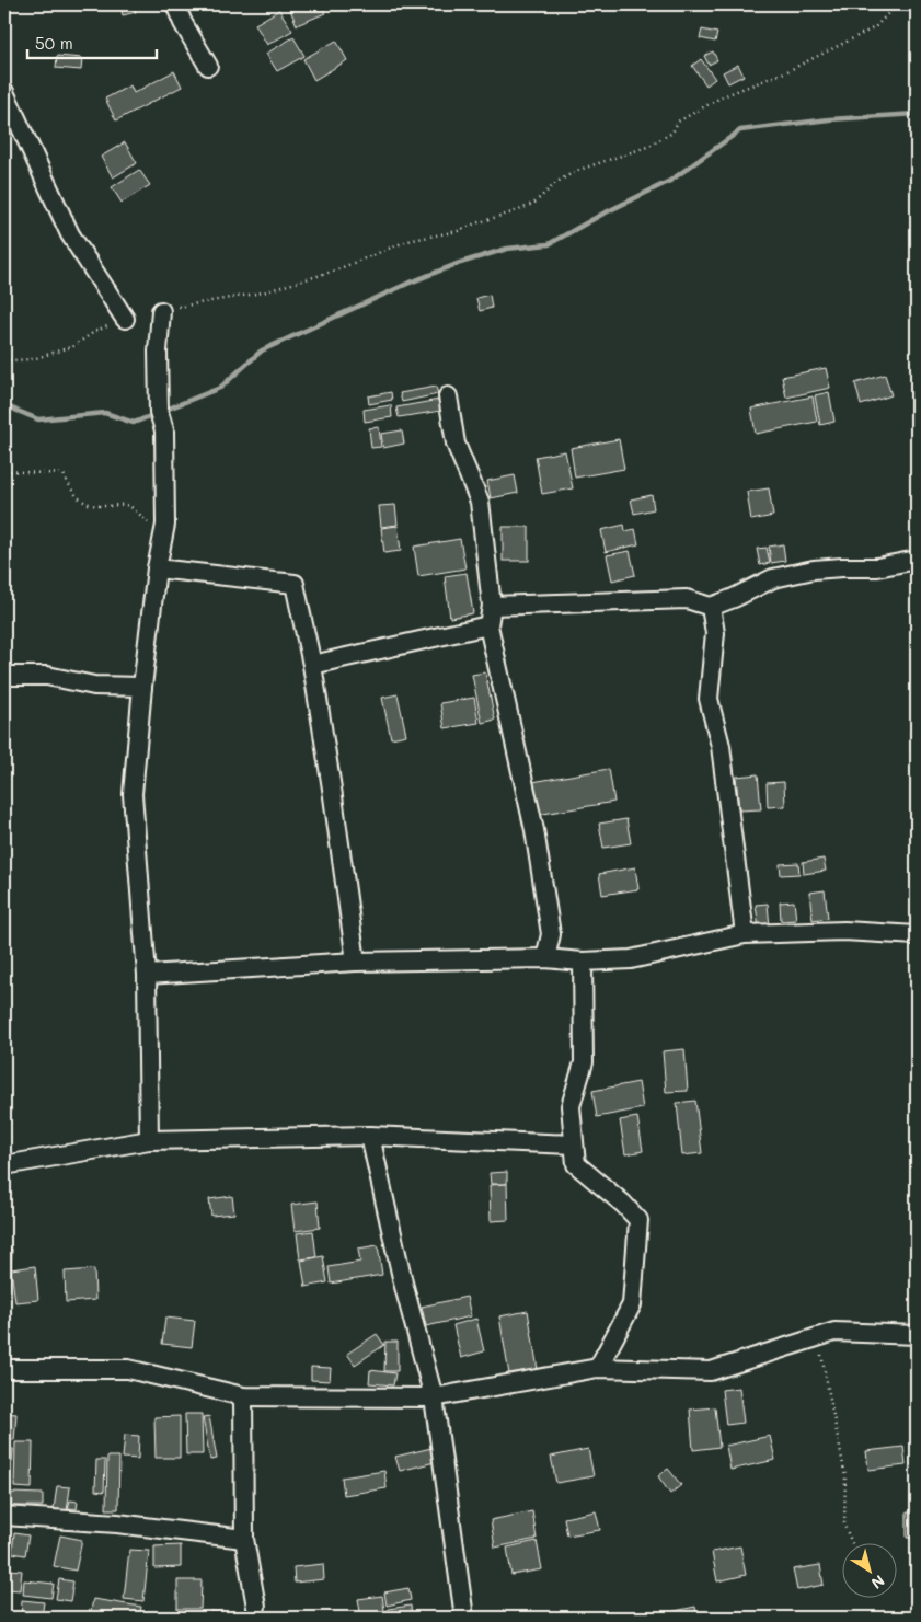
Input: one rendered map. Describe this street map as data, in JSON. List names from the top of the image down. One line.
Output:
{"scale_bar":"50 m","north":"bottom right"}
